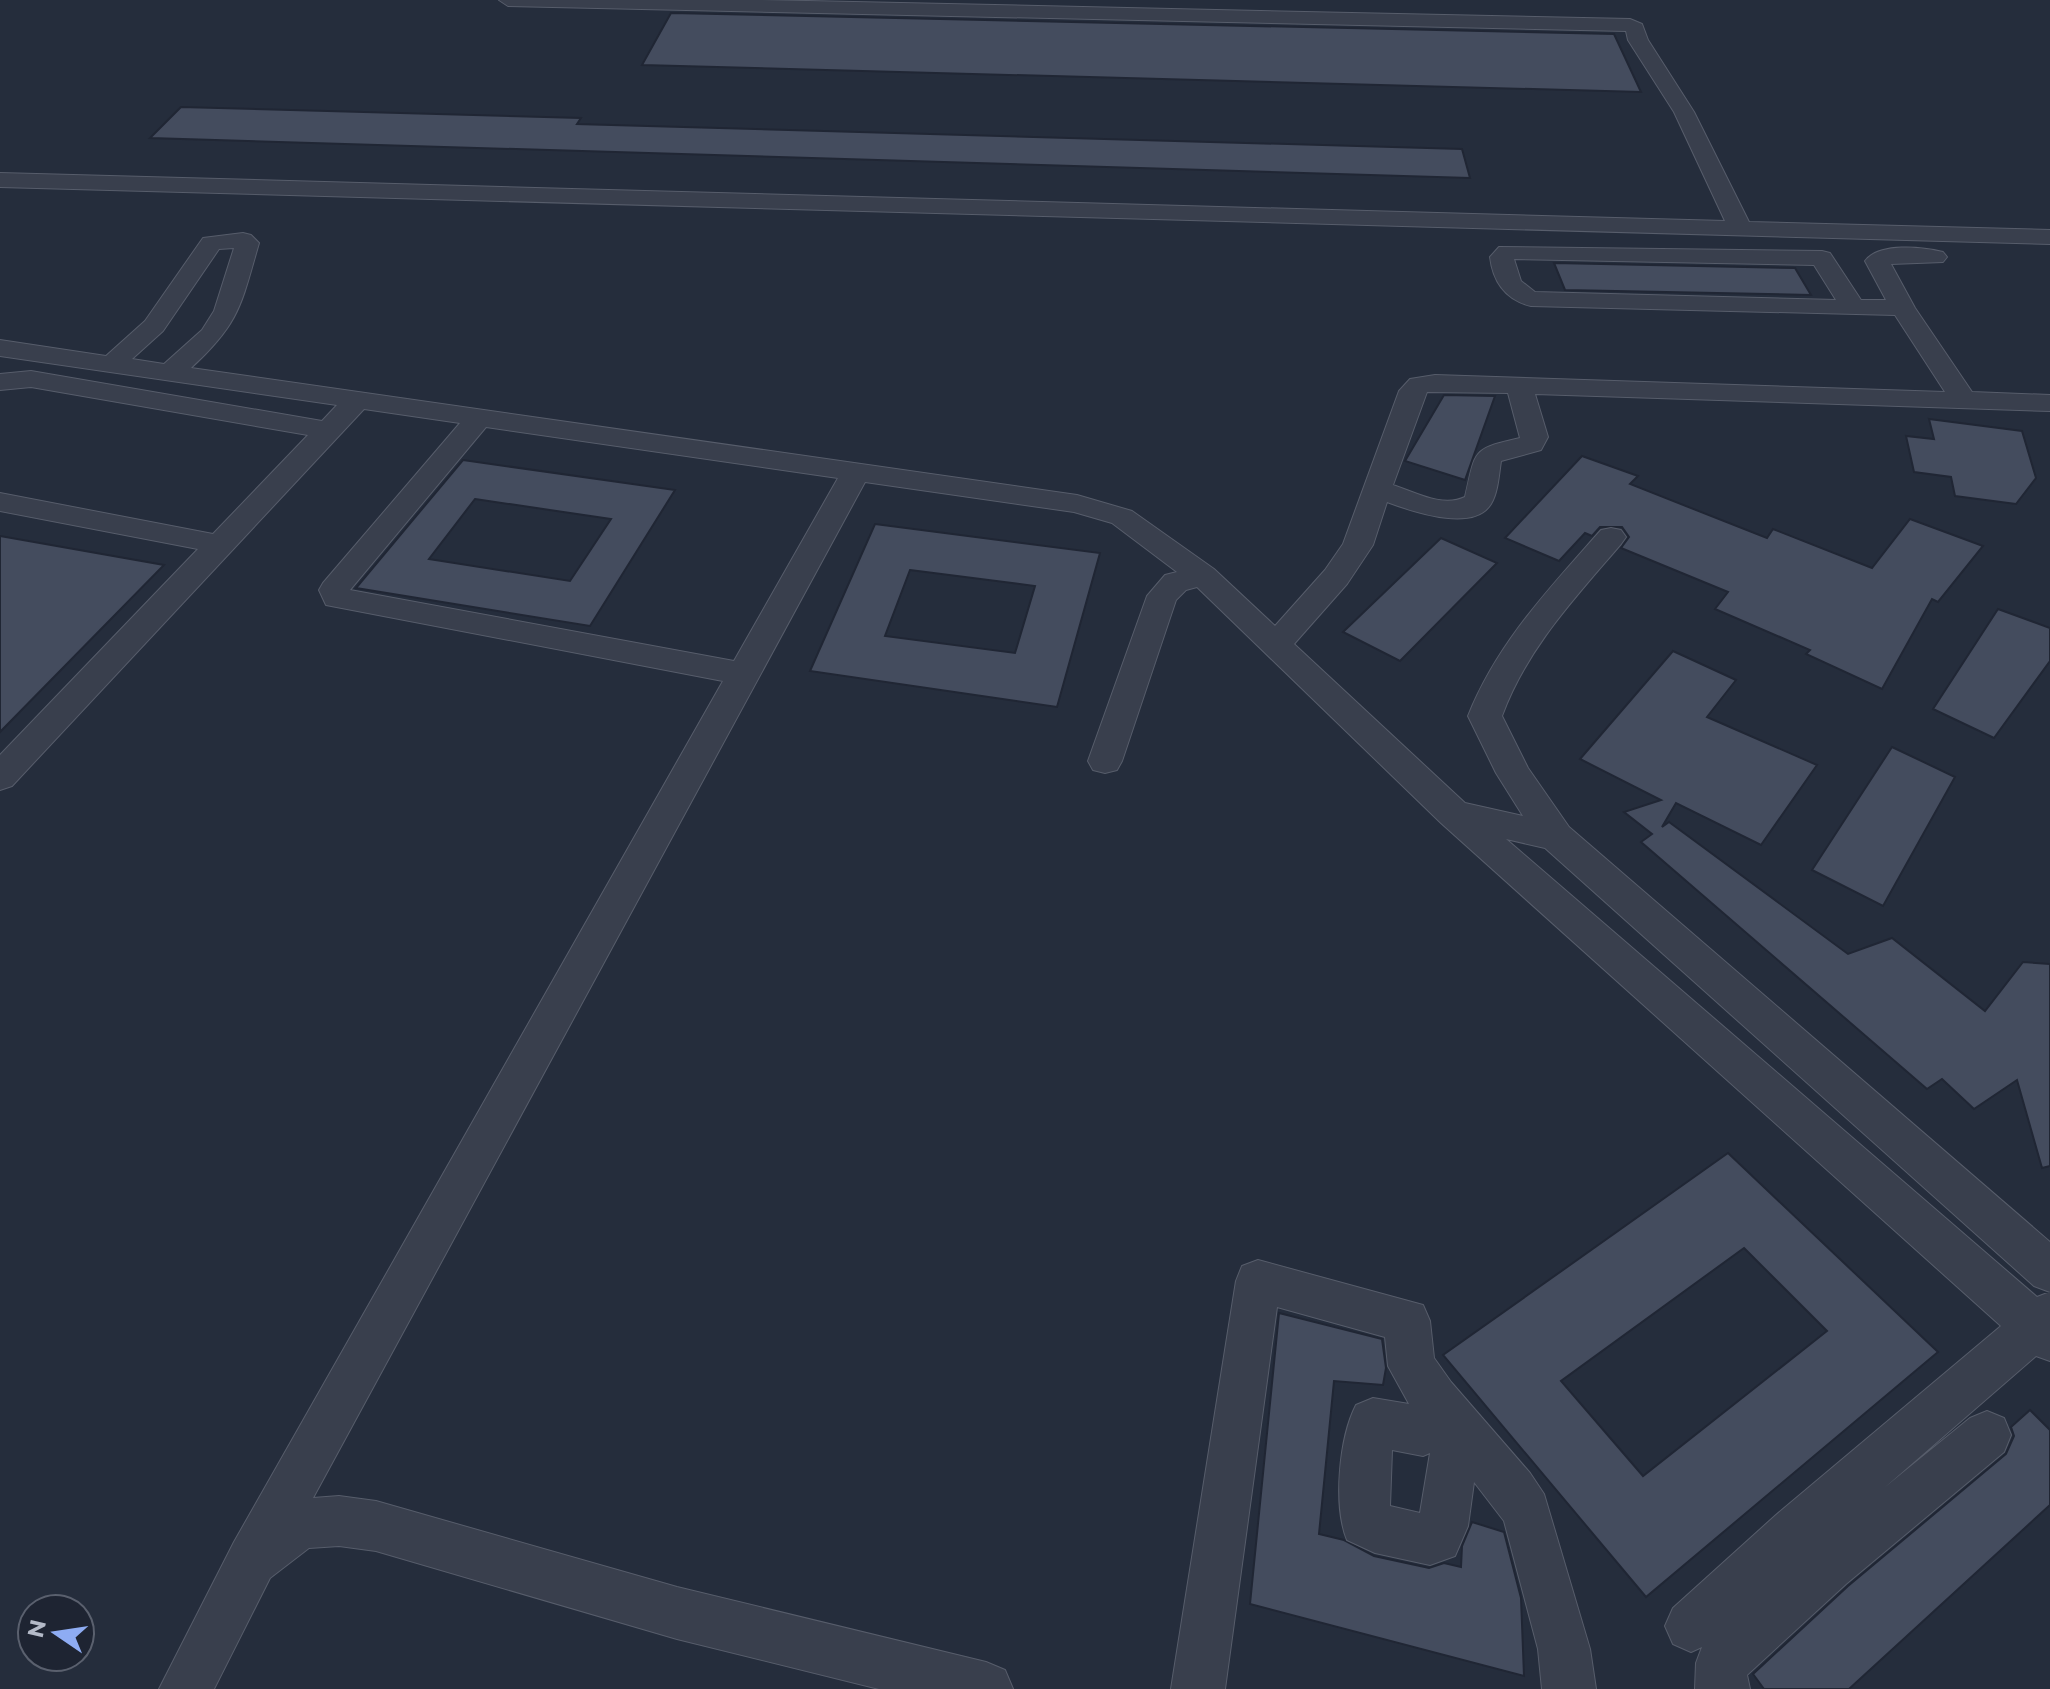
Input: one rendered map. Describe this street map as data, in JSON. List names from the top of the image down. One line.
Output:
{"north":"left"}
